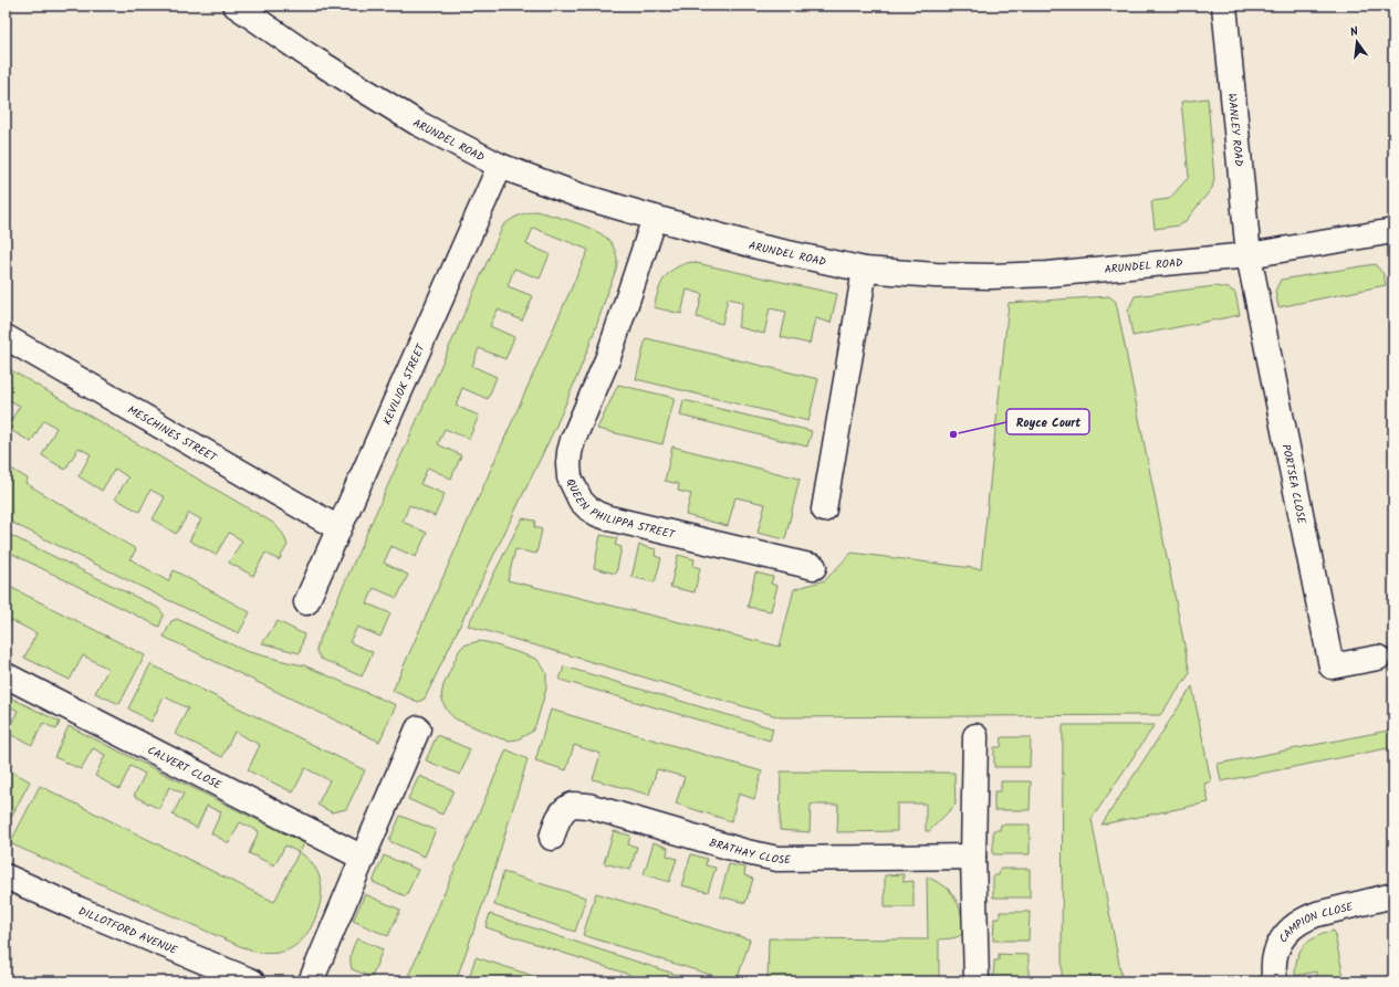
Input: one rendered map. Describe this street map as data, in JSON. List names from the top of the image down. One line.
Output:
{"streets":{"street":["WANLEY ROAD","ARUNDEL ROAD","KEVILIOK STREET","MESCHINES STREET","PORTSEA CLOSE","QUEEN PHILIPPA STREET","CALVERT CLOSE","BRATHAY CLOSE","CAMPION CLOSE","DILLOTFORD AVENUE"]},"crossings":[["WANLEY ROAD","ARUNDEL ROAD"],["WANLEY ROAD","PORTSEA CLOSE"],["ARUNDEL ROAD","KEVILIOK STREET"],["ARUNDEL ROAD","PORTSEA CLOSE"],["ARUNDEL ROAD","QUEEN PHILIPPA STREET"],["KEVILIOK STREET","MESCHINES STREET"]],"places":["Royce Court"],"north":"top"}
